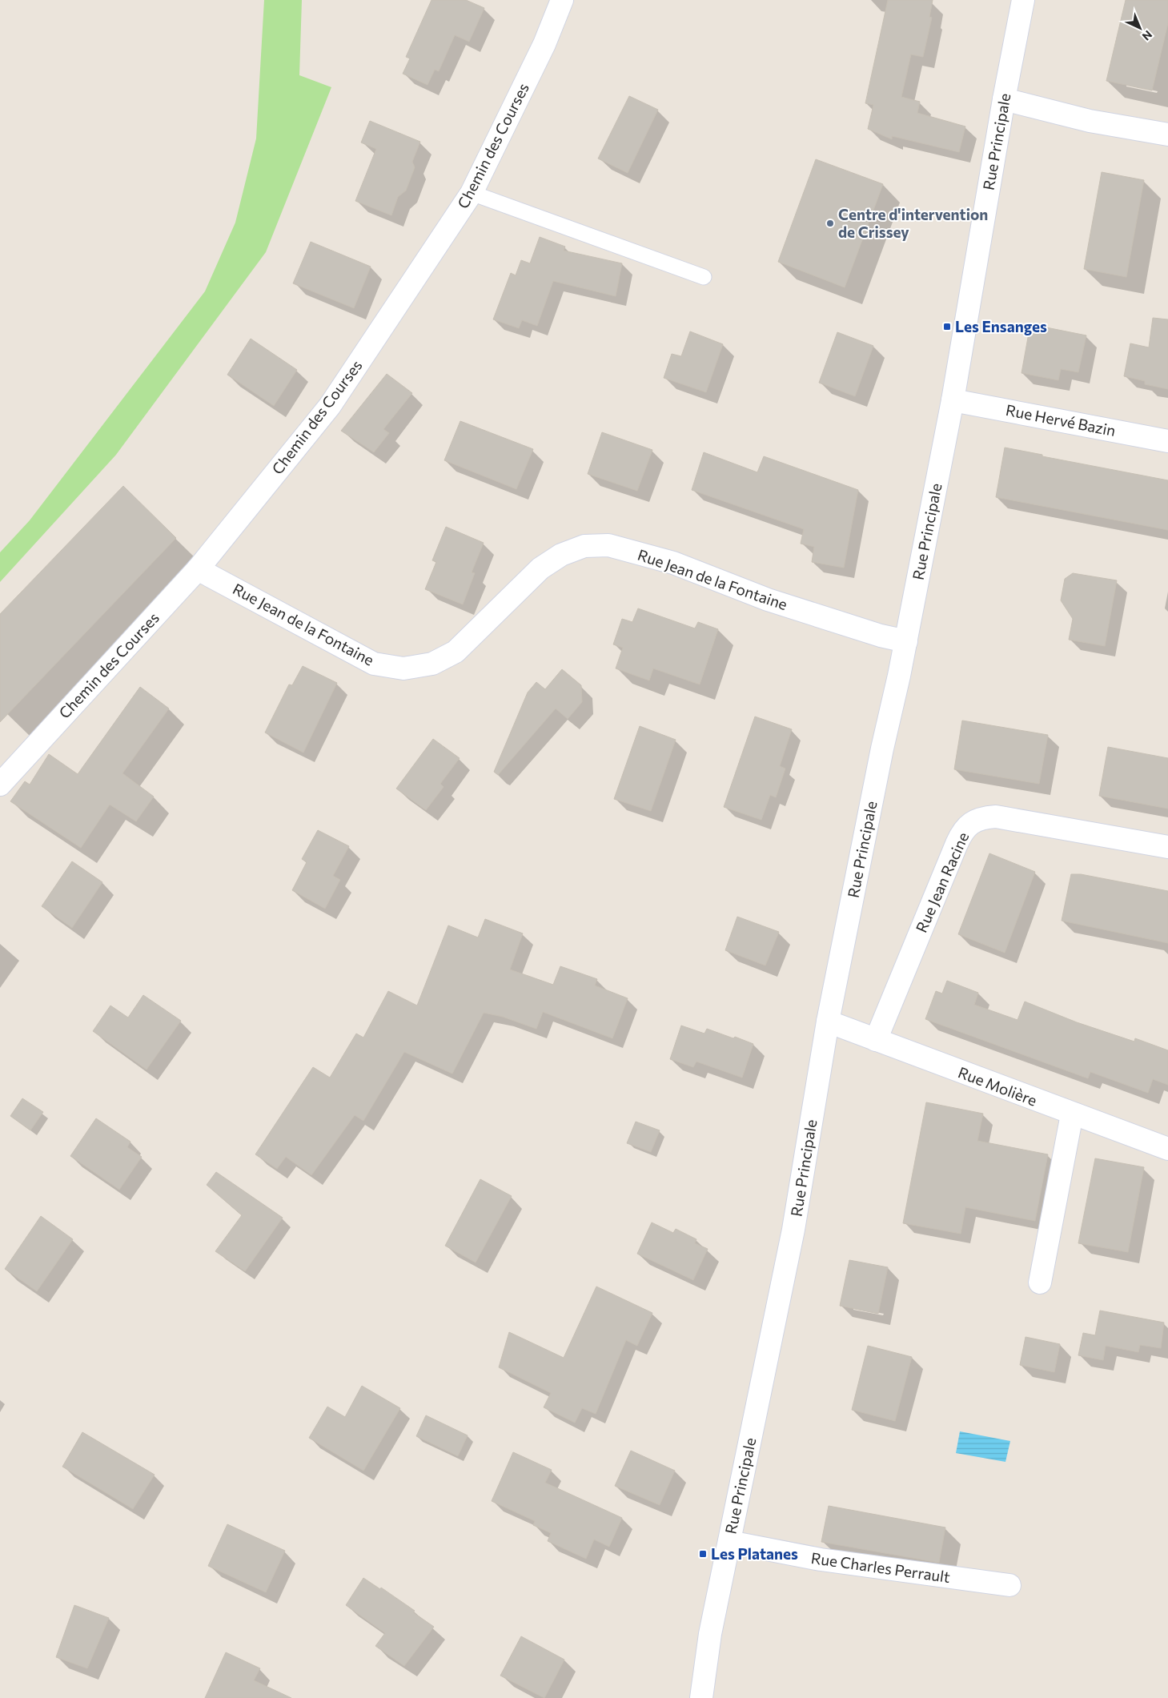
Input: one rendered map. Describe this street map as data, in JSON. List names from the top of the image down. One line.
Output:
{"streets":{"street":["Rue Principale","Chemin des Courses","Rue Hervé Bazin","Rue Jean de la Fontaine","Rue Jean Racine","Rue Molière","Rue Charles Perrault"]},"crossings":[["Rue Principale","Rue Hervé Bazin"],["Rue Principale","Rue Jean de la Fontaine"],["Rue Principale","Rue Molière"],["Rue Principale","Rue Charles Perrault"],["Chemin des Courses","Rue Jean de la Fontaine"],["Rue Jean Racine","Rue Molière"]],"places":{"other":["Centre d'intervention de Crissey"],"transit":["Les Ensanges","Les Platanes"]},"north":"bottom right"}
